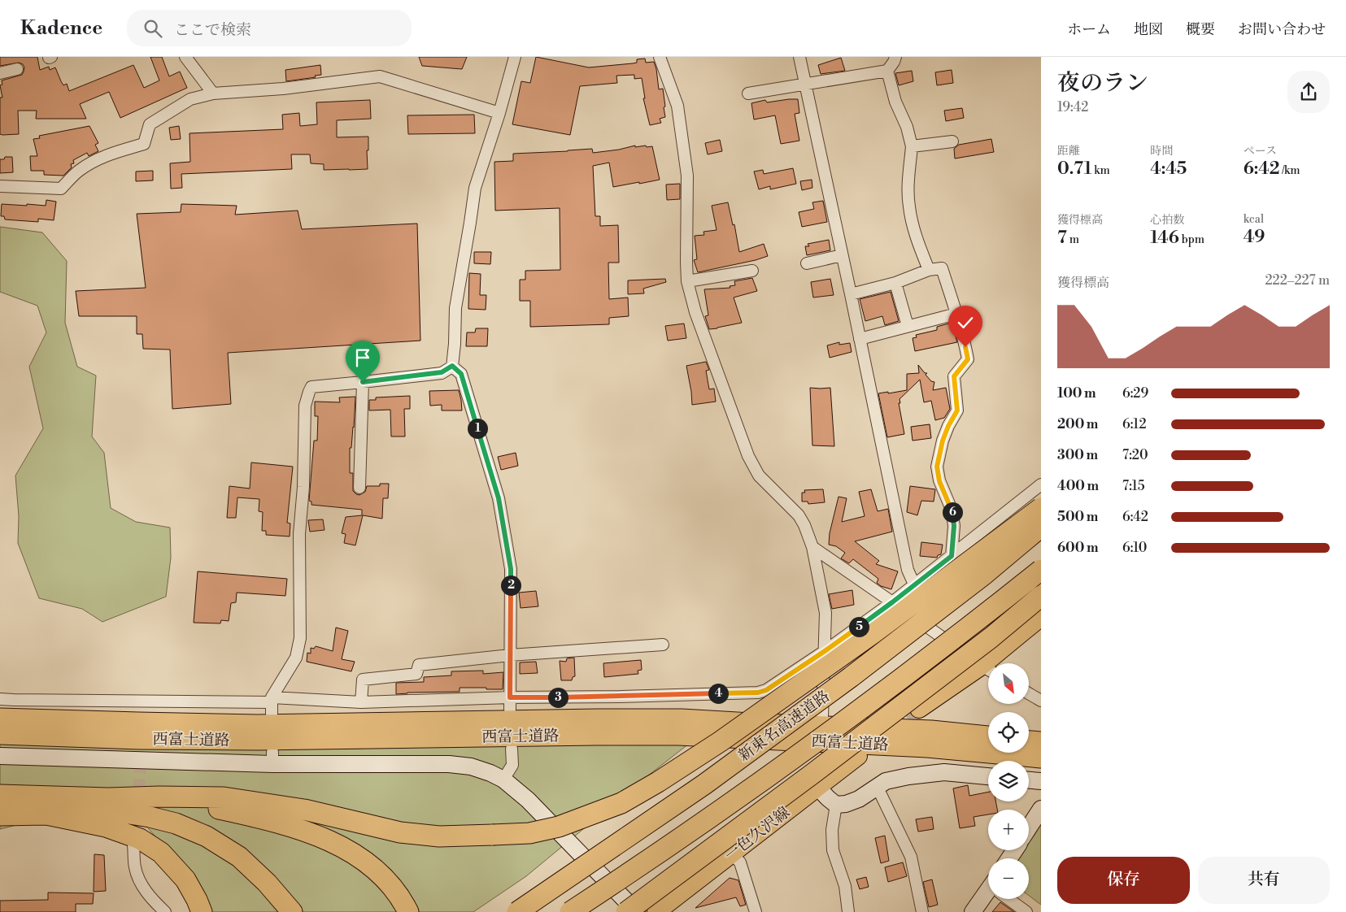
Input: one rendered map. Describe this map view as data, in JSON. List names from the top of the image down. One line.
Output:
{"streets":{"highway":["新東名高速道路","西富士道路"],"main road":["一色久沢線"]},"north":"bottom right","page":{"header":"Kadence","search":"ここで検索","nav":["ホーム","地図","概要","お問い合わせ"],"heading":["夜のラン","19:42"],"stats":[["距離","0.71 km"],["時間","4:45"],["ペース","6:42 /km"],["獲得標高","7 m"],["心拍数","146 bpm"],["kcal","49"]],"chart":["獲得標高","222–227 m"],"list":[{"name":"100 m","note":"6:29"},{"name":"200 m","note":"6:12"},{"name":"300 m","note":"7:20"},{"name":"400 m","note":"7:15"},{"name":"500 m","note":"6:42"},{"name":"600 m","note":"6:10"}],"pins":["1","6","2","5","4","3"],"map_buttons":["+","−"],"buttons":["保存","共有"]}}
